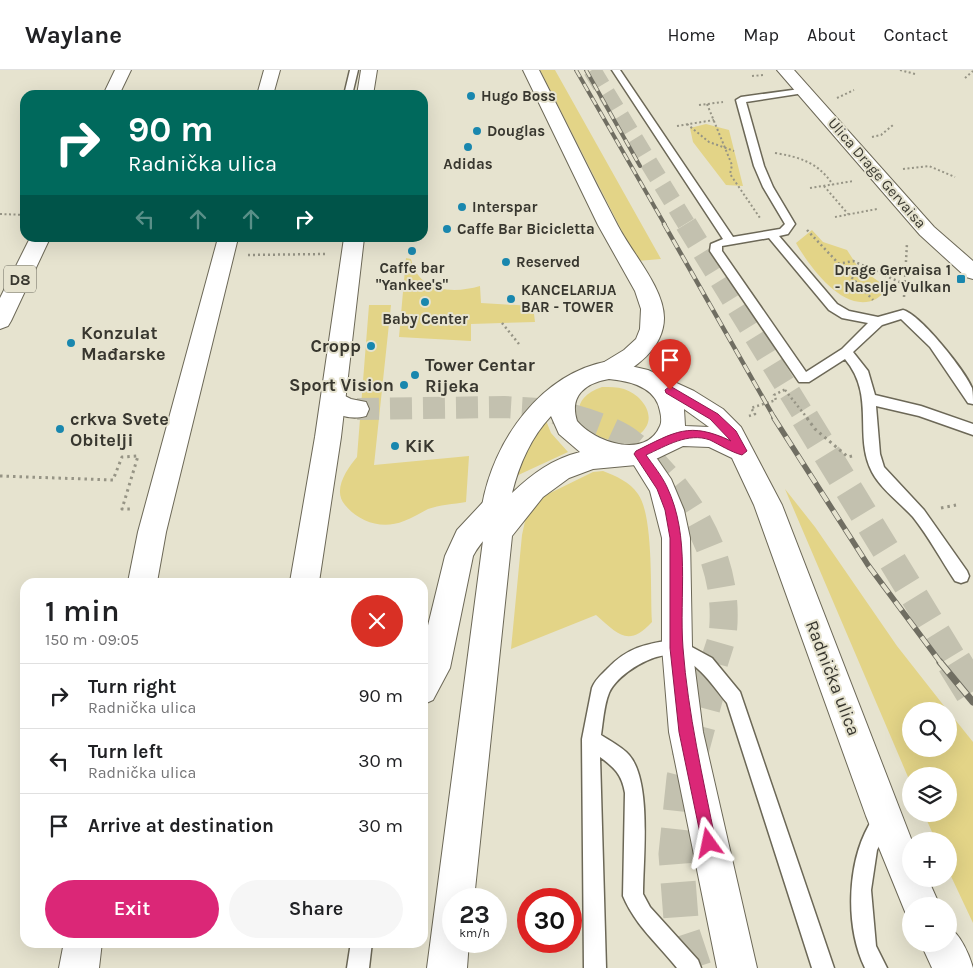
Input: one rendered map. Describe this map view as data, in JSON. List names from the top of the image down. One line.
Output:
{"streets":{"main road":["Ulica Drage Gervaisa","D8","Radnička ulica"]},"places":{"other":["Hugo Boss","Douglas","Adidas","Interspar","Caffe Bar Bicicletta","Caffe bar \"Yankee's\"","Reserved","KANCELARIJA BAR - TOWER","Baby Center","Konzulat Mađarske","Cropp","Tower Centar Rijeka","Sport Vision","crkva Svete Obitelji","KiK"],"transit":["Drage Gervaisa 1 - Naselje Vulkan"]},"page":{"header":"Waylane","nav":["Home","Map","About","Contact"],"turn":["90 m","Radnička ulica"],"heading":["1 min","150 m · 09:05"],"list":[{"name":"Turn right","note":"Radnička ulica","value":"90 m"},{"name":"Turn left","note":"Radnička ulica","value":"30 m"},{"name":"Arrive at destination","value":"30 m"}],"map_buttons":["+","−"],"buttons":["Exit","Share"],"speed":"23 km/h","limit":"30"}}
